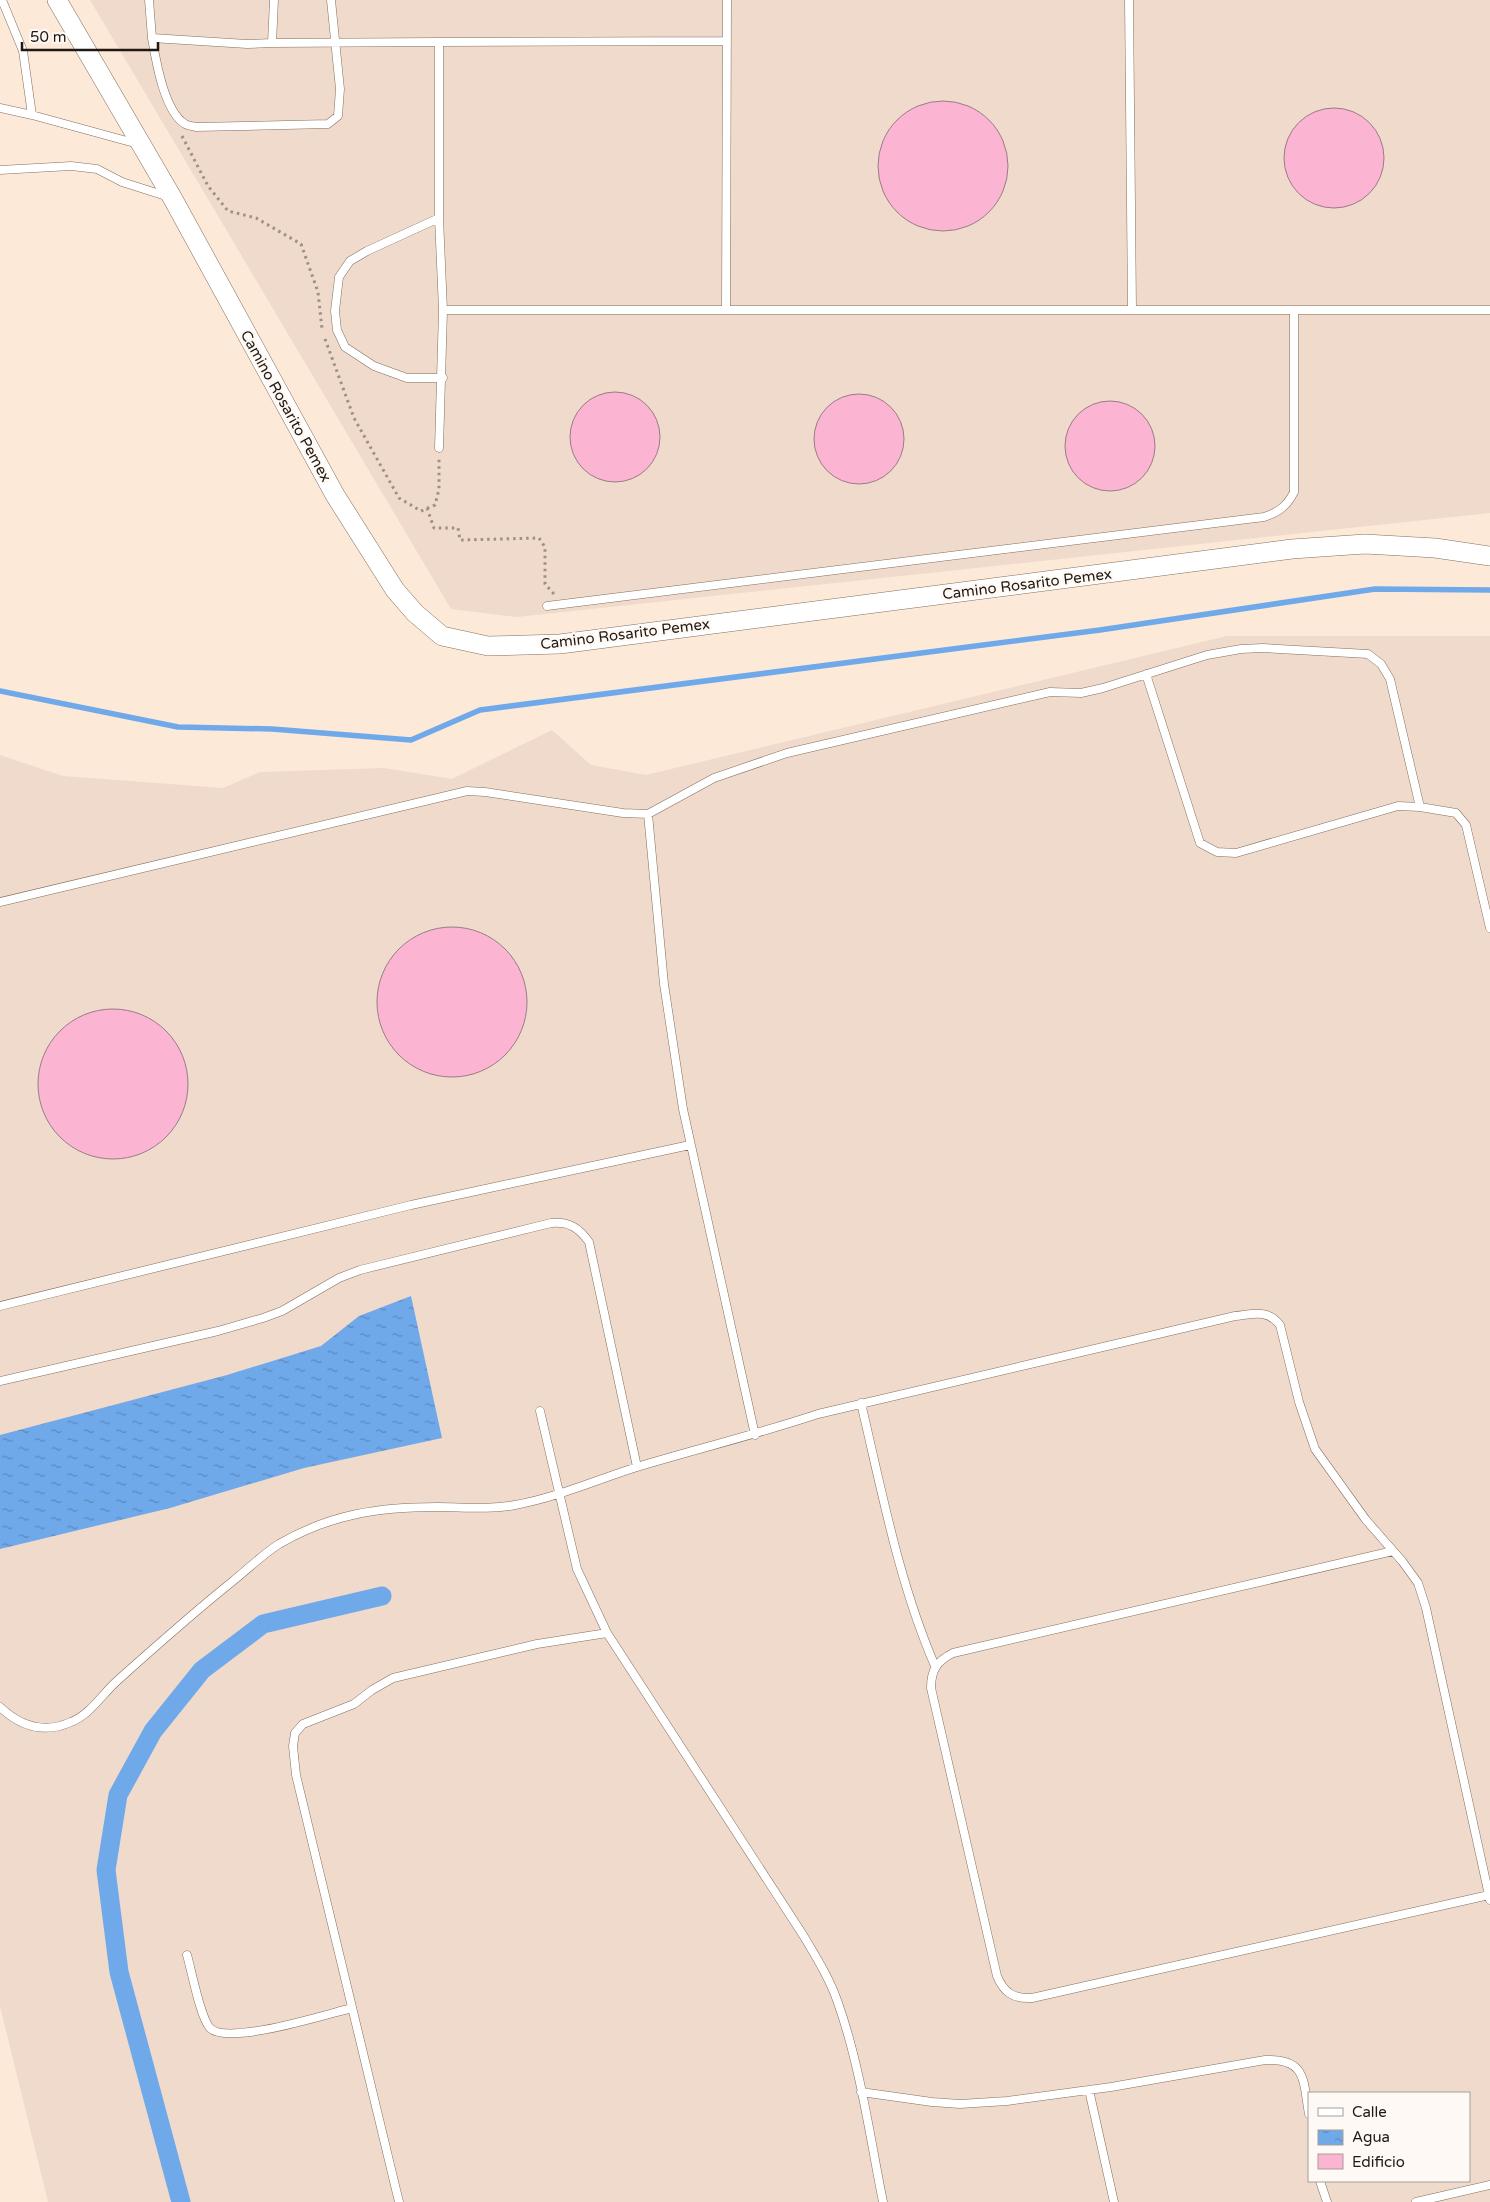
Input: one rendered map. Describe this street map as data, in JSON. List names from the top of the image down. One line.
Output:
{"streets":{"street":["Camino Rosarito Pemex"]},"legend":["Calle","Agua","Edificio"],"scale_bar":"50 m"}
